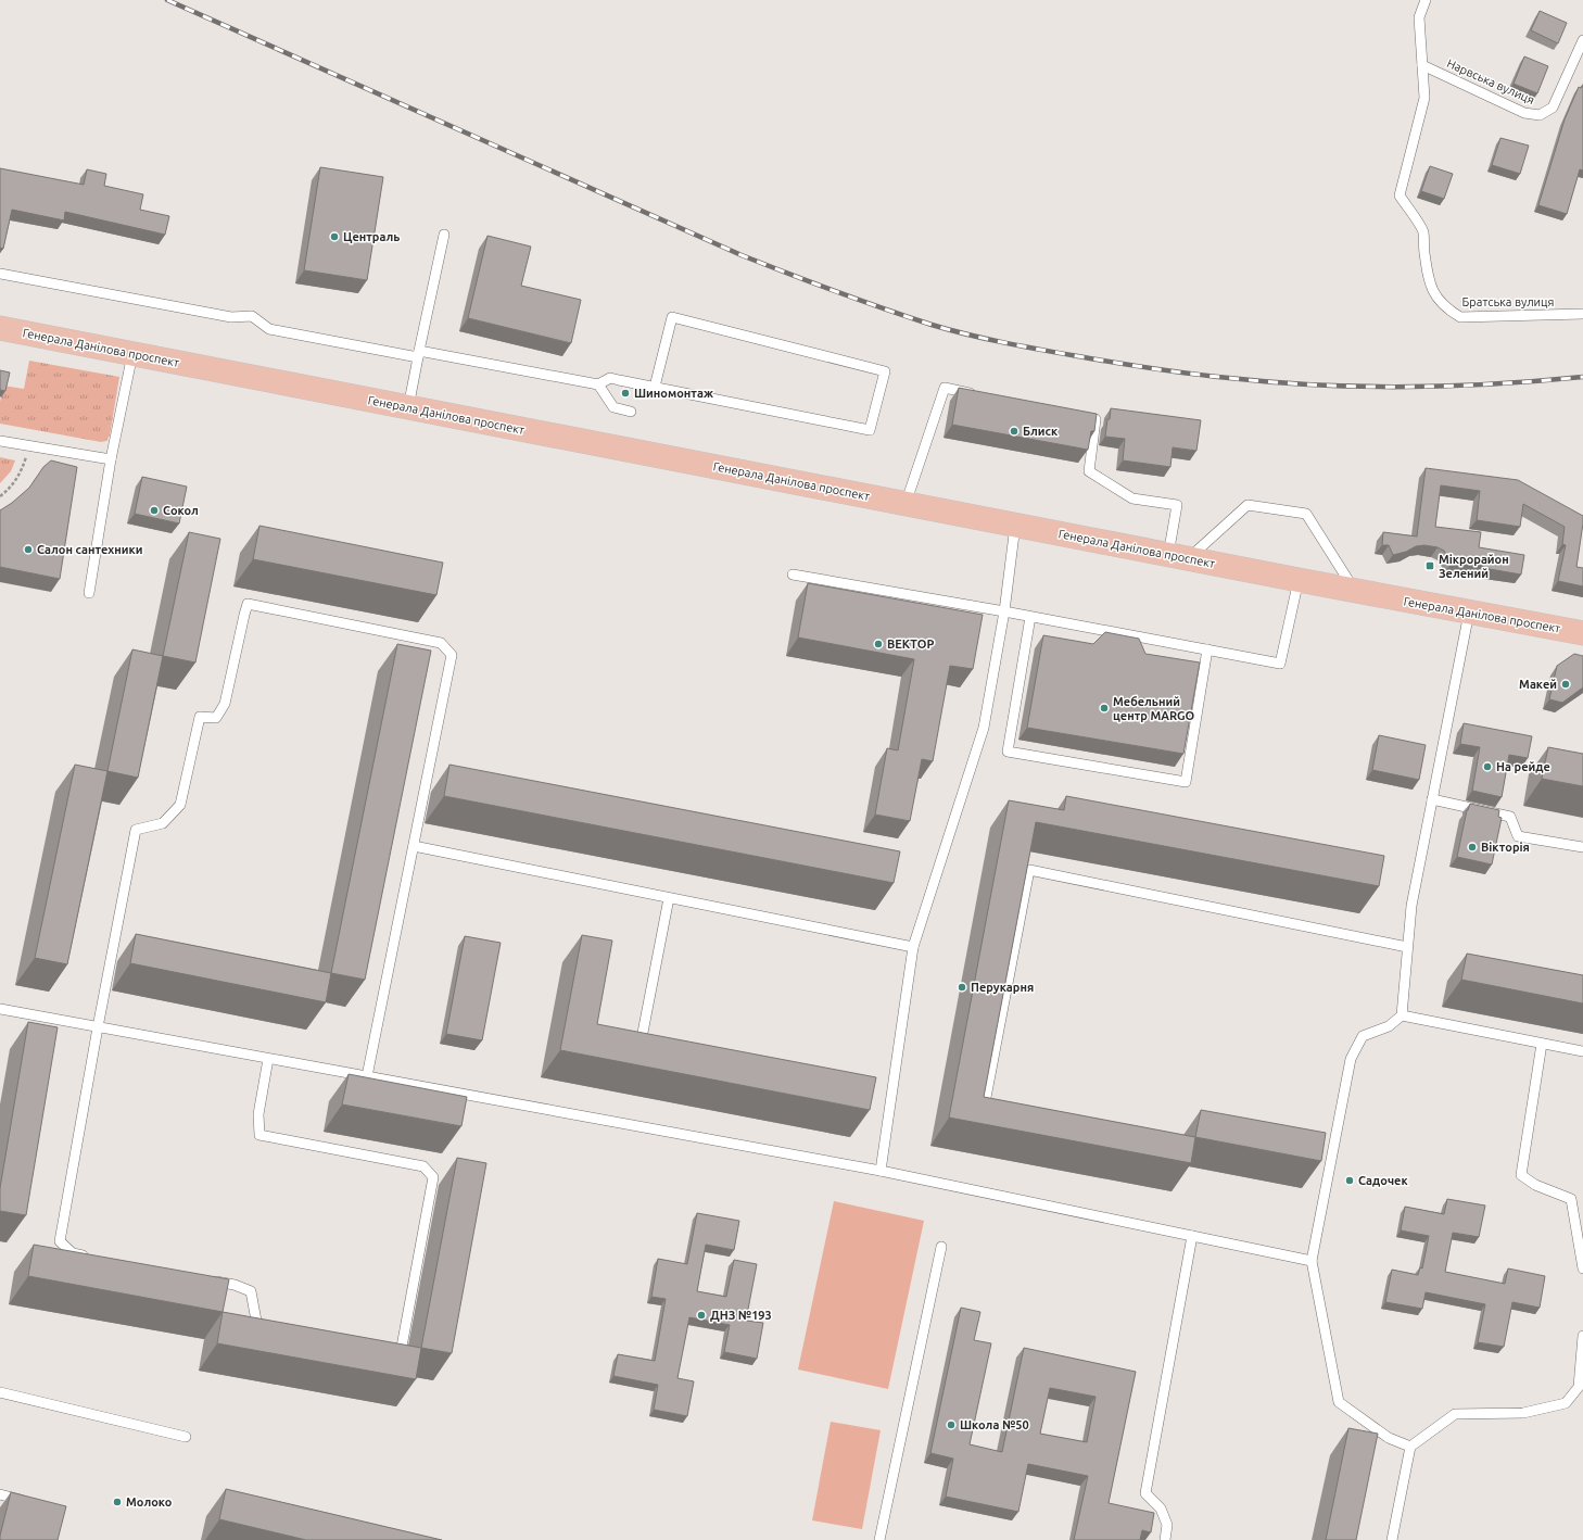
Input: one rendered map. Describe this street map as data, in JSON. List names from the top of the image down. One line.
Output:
{"streets":{"main road":["Генерала Данілова проспект"],"lane":["Нарвська вулиця","Братська вулиця"]},"crossings":[["Нарвська вулиця","Братська вулиця"]],"places":{"other":["Централь","Шиномонтаж","Блиск","Сокол","Салон сантехники","ВЕКТОР","Макей","Мебельний центр MARGO","На рейде","Вікторія","Перукарня","Садочек","ДНЗ №193","Школа №50","Молоко"],"transit":["Мікрорайон Зелений"]}}
